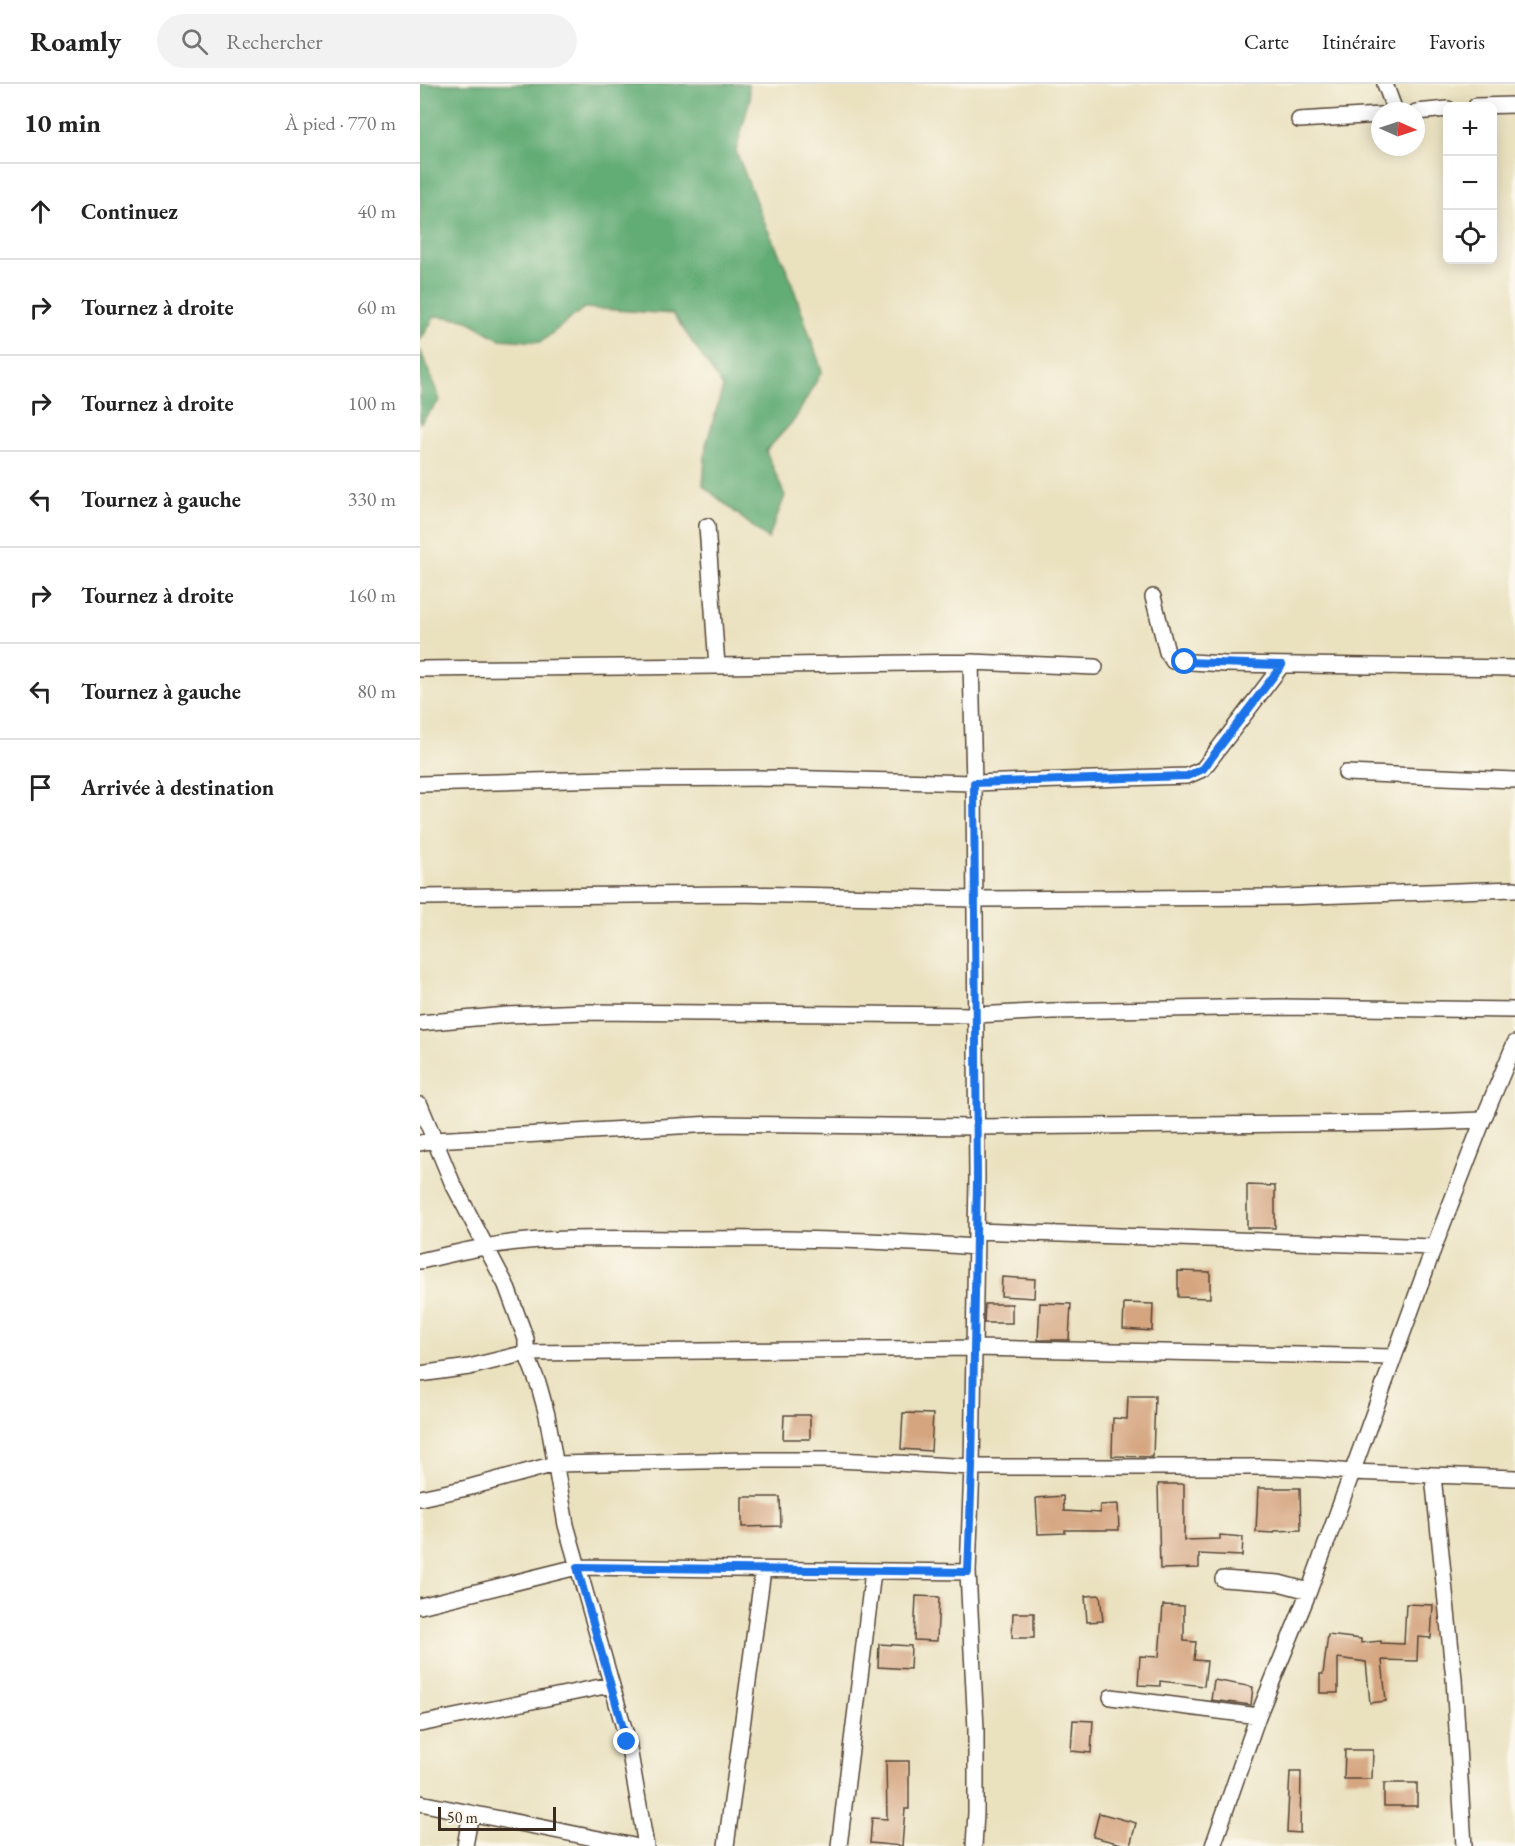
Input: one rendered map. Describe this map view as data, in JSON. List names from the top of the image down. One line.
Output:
{"scale_bar":"50 m","north":"right","page":{"header":"Roamly","search":"Rechercher","nav":["Carte","Itinéraire","Favoris"],"heading":["10 min","À pied · 770 m"],"map_buttons":["+","−"],"list":[["Continuez","40 m"],["Tournez à droite","60 m"],["Tournez à droite","100 m"],["Tournez à gauche","330 m"],["Tournez à droite","160 m"],["Tournez à gauche","80 m"],"Arrivée à destination"],"scale":"50 m"}}
